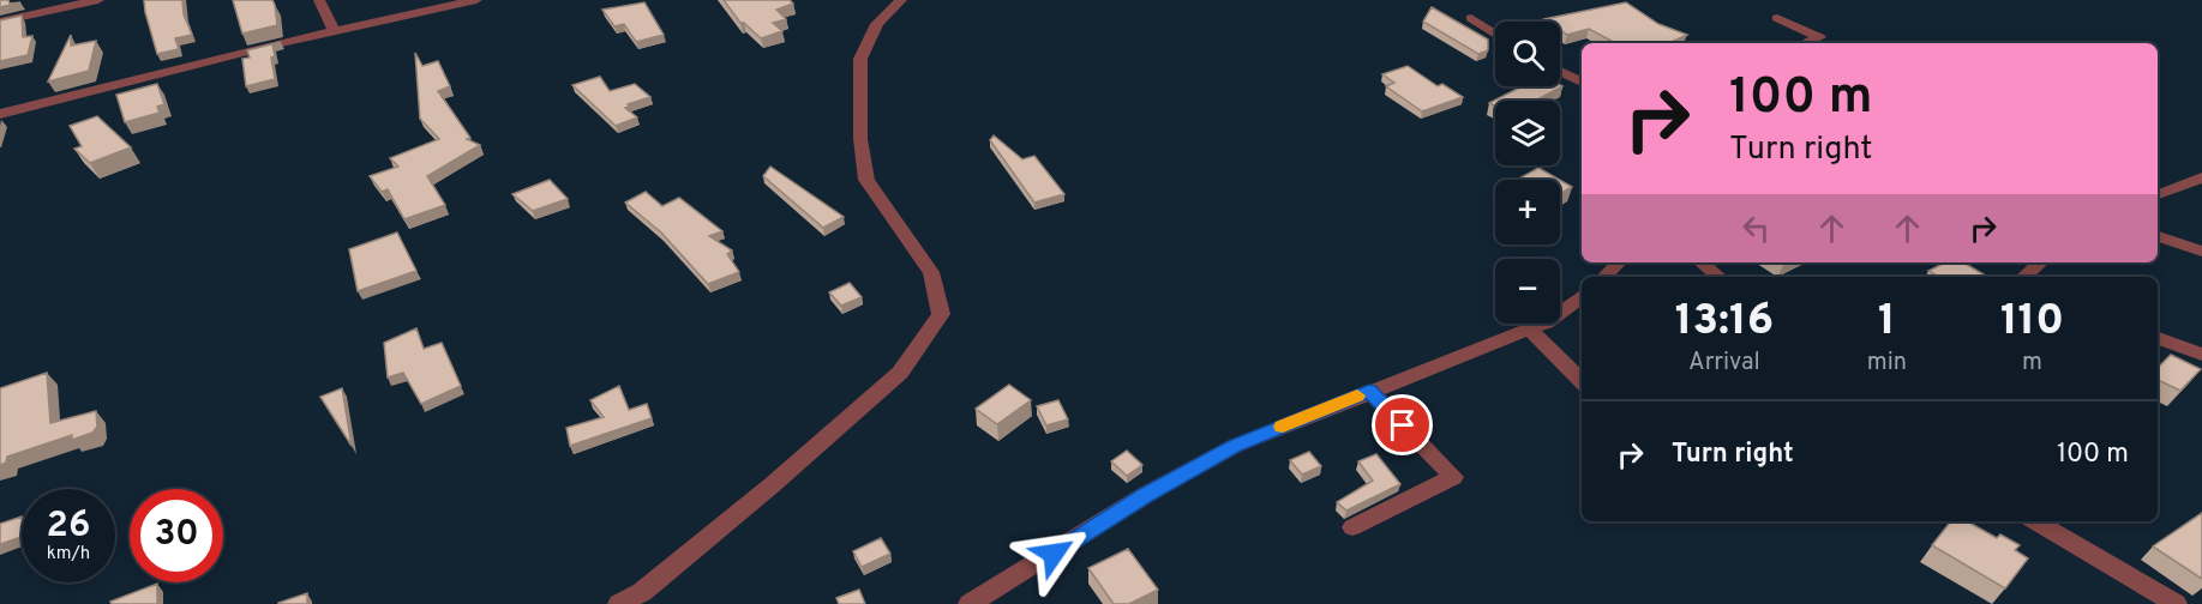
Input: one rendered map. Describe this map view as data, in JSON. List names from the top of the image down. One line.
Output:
{"page":{"map_buttons":["+","−"],"turn":["100 m","Turn right"],"eta":["13:16","Arrival","1","min","110","m"],"list":[{"name":"Turn right","value":"100 m"}],"speed":"26 km/h","limit":"30"}}
